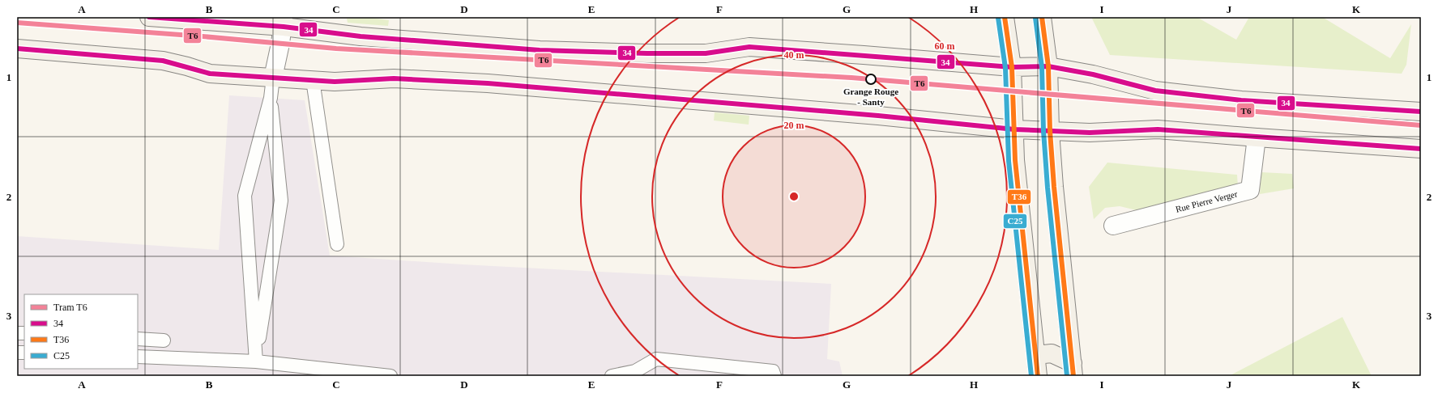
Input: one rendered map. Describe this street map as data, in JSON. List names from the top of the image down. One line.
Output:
{"streets":{"street":["Rue Pierre Verger"]},"places":["Grange Rouge - Santy"],"lines":["transit line 34","transit line T36","transit line C25","tram line T6"],"legend":["Tram T6","34","T36","C25"],"grid":{"columns":["A","B","C","D","E","F","G","H","I","J","K"],"rows":["1","2","3"]},"rings":["60 m","40 m","20 m"]}
